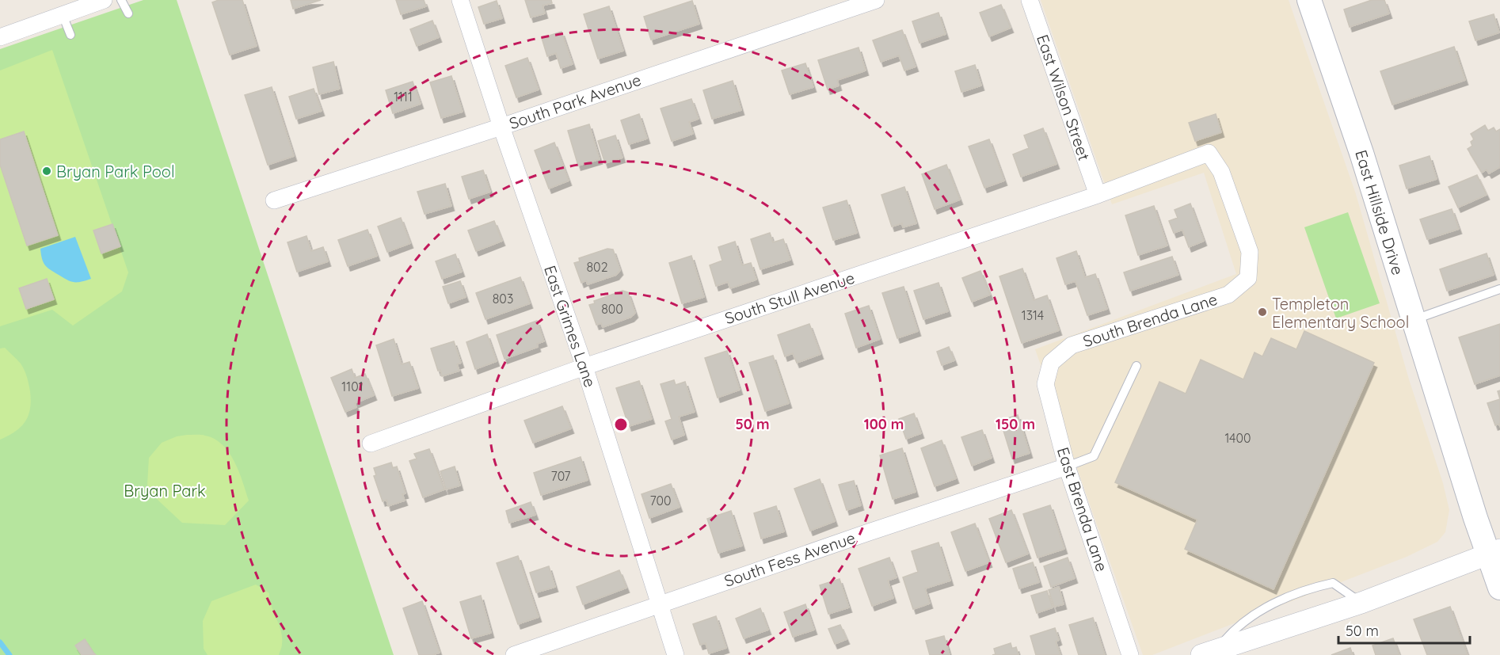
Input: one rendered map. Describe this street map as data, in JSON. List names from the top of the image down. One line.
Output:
{"streets":{"main road":["East Hillside Drive"],"street":["East Wilson Street","South Park Avenue","South Stull Avenue","South Brenda Lane","East Grimes Lane","East Brenda Lane","South Fess Avenue"]},"crossings":[["East Wilson Street","South Stull Avenue"],["South Park Avenue","East Grimes Lane"],["South Stull Avenue","South Brenda Lane"],["South Stull Avenue","East Grimes Lane"],["South Brenda Lane","East Brenda Lane"],["East Grimes Lane","South Fess Avenue"],["East Brenda Lane","South Fess Avenue"]],"parks":["Bryan Park"],"places":["Bryan Park Pool","Templeton Elementary School"],"house_numbers":["1111","802","803","800","1314","1101","1400","707","700"],"scale_bar":"50 m","rings":["50 m","100 m","150 m"]}
